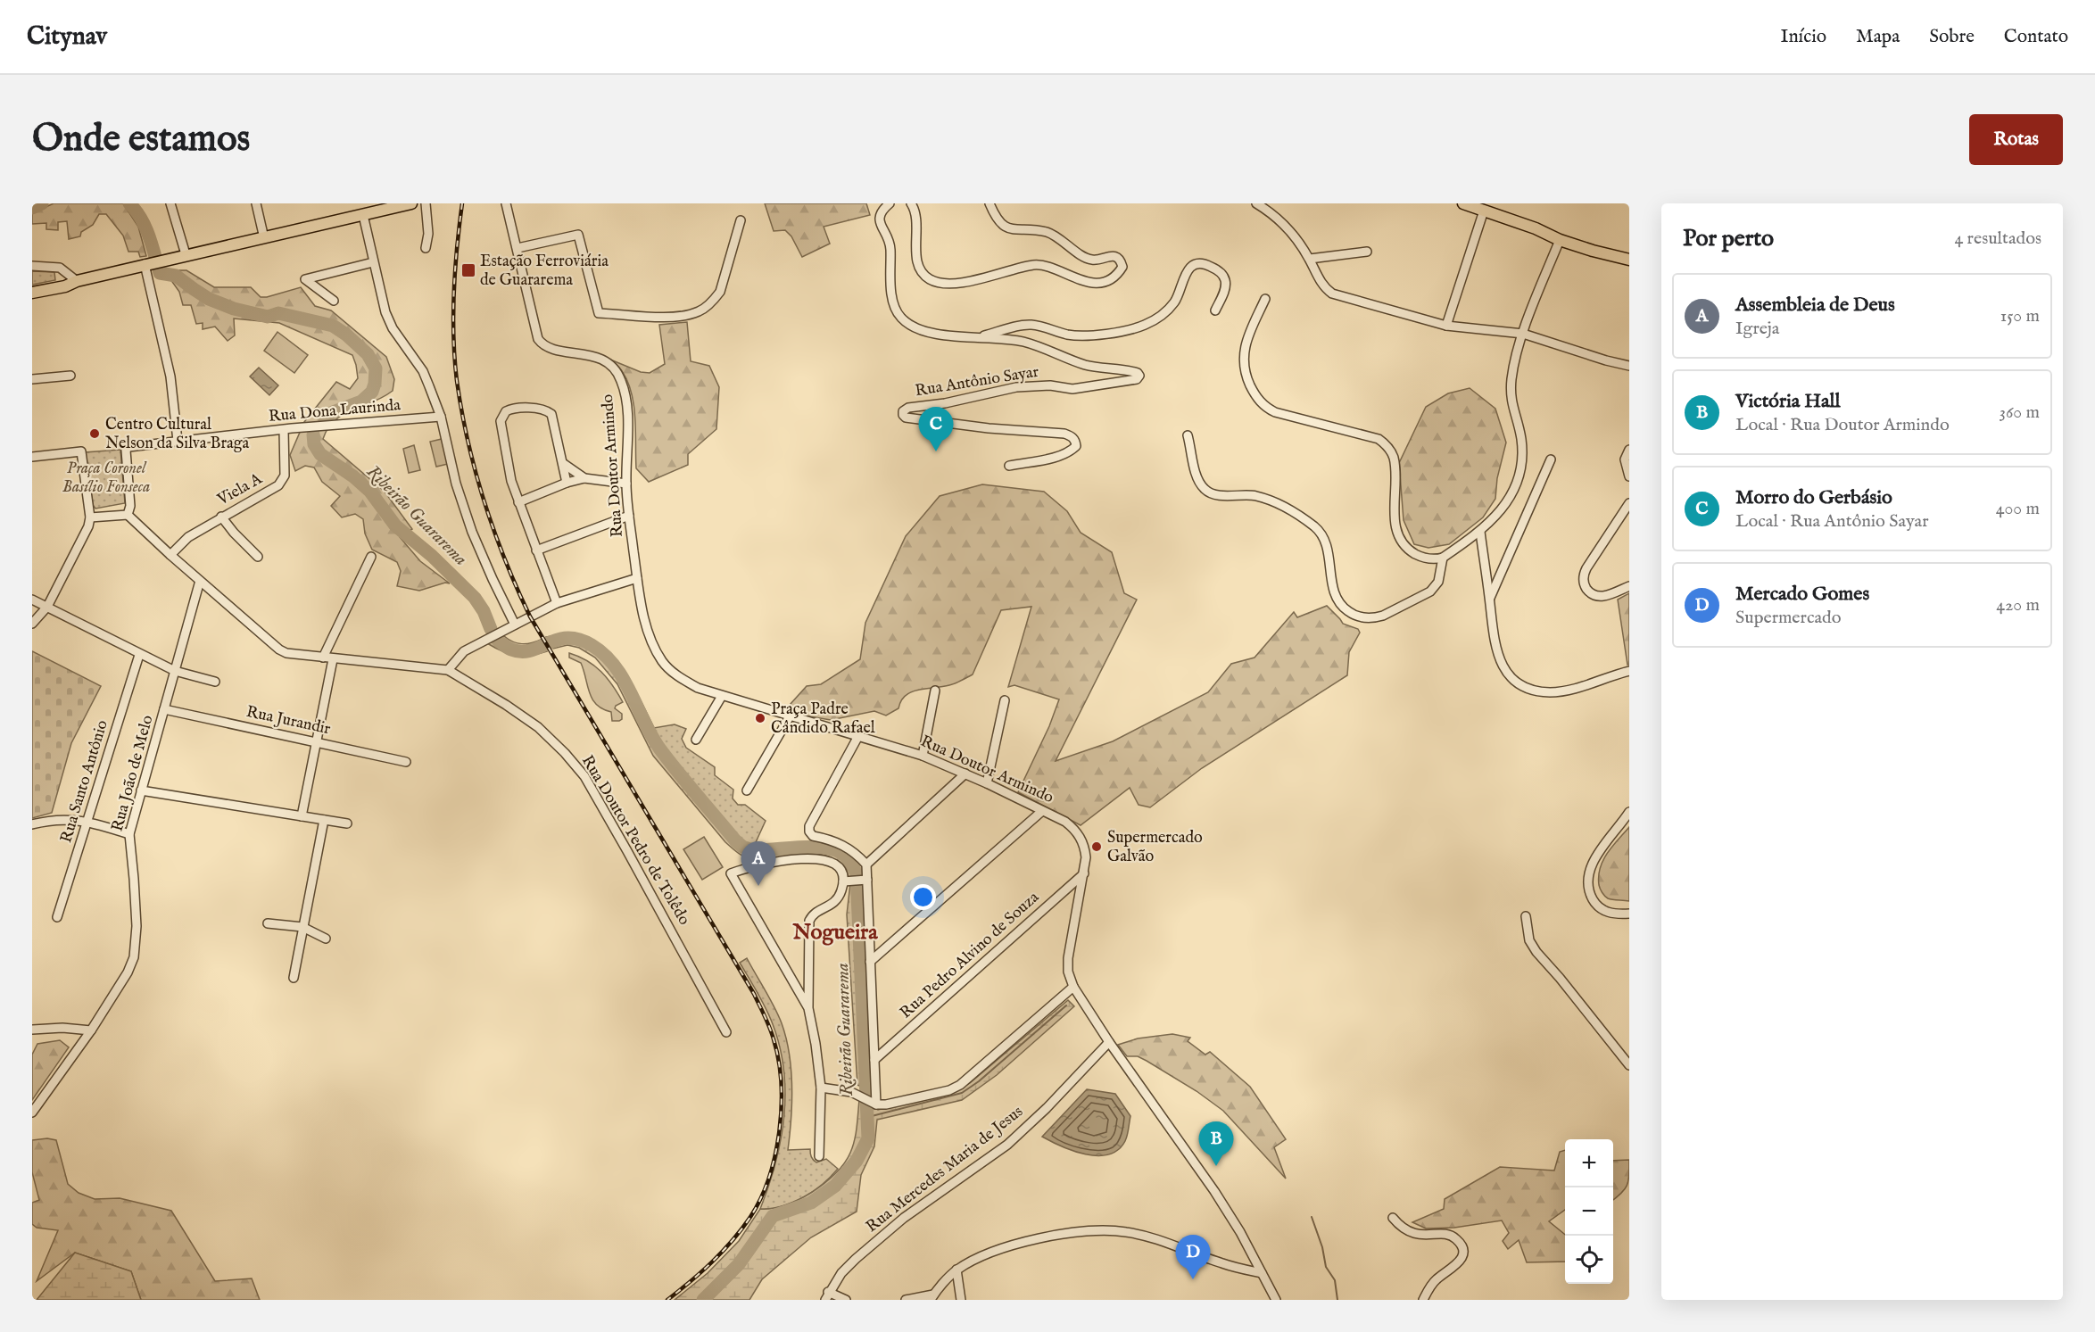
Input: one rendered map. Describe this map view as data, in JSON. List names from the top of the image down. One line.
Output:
{"streets":{"street":["Rua Antônio Sayar","Rua Dona Laurinda","Rua Doutor Armindo","Viela A","Rua Jurandir","Rua João de Melo","Rua Santo Antônio","Rua Doutor Pedro de Tolêdo","Rua Pedro Alvino de Souza","Rua Mercedes Maria de Jesus"]},"crossings":[["Rua Dona Laurinda","Viela A"],["Rua Dona Laurinda","Rua Doutor Pedro de Tolêdo"],["Rua Doutor Armindo","Rua Pedro Alvino de Souza"],["Rua Doutor Armindo","Rua Mercedes Maria de Jesus"],["Viela A","Rua Doutor Pedro de Tolêdo"],["Rua Jurandir","Rua João de Melo"],["Rua João de Melo","Rua Doutor Pedro de Tolêdo"]],"districts":["Nogueira"],"water":["Ribeirão Guararema"],"parks":["Praça Coronel Basílio Fonseca"],"places":{"transit":["Estação Ferroviária de Guararema"],"other":["Centro Cultural Nelson da Silva Braga","Praça Padre Cândido Rafael","Supermercado Galvão"]},"page":{"header":"Citynav","nav":["Início","Mapa","Sobre","Contato"],"buttons":"Rotas","title":"Onde estamos","heading":["Por perto","4 resultados"],"list":[{"mark":"A","name":"Assembleia de Deus","note":"Igreja","value":"150 m"},{"mark":"B","name":"Victória Hall","note":"Local · Rua Doutor Armindo","value":"360 m"},{"mark":"C","name":"Morro do Gerbásio","note":"Local · Rua Antônio Sayar","value":"400 m"},{"mark":"D","name":"Mercado Gomes","note":"Supermercado","value":"420 m"}],"pins":["C","A","B","D"],"map_buttons":["+","−"]}}
